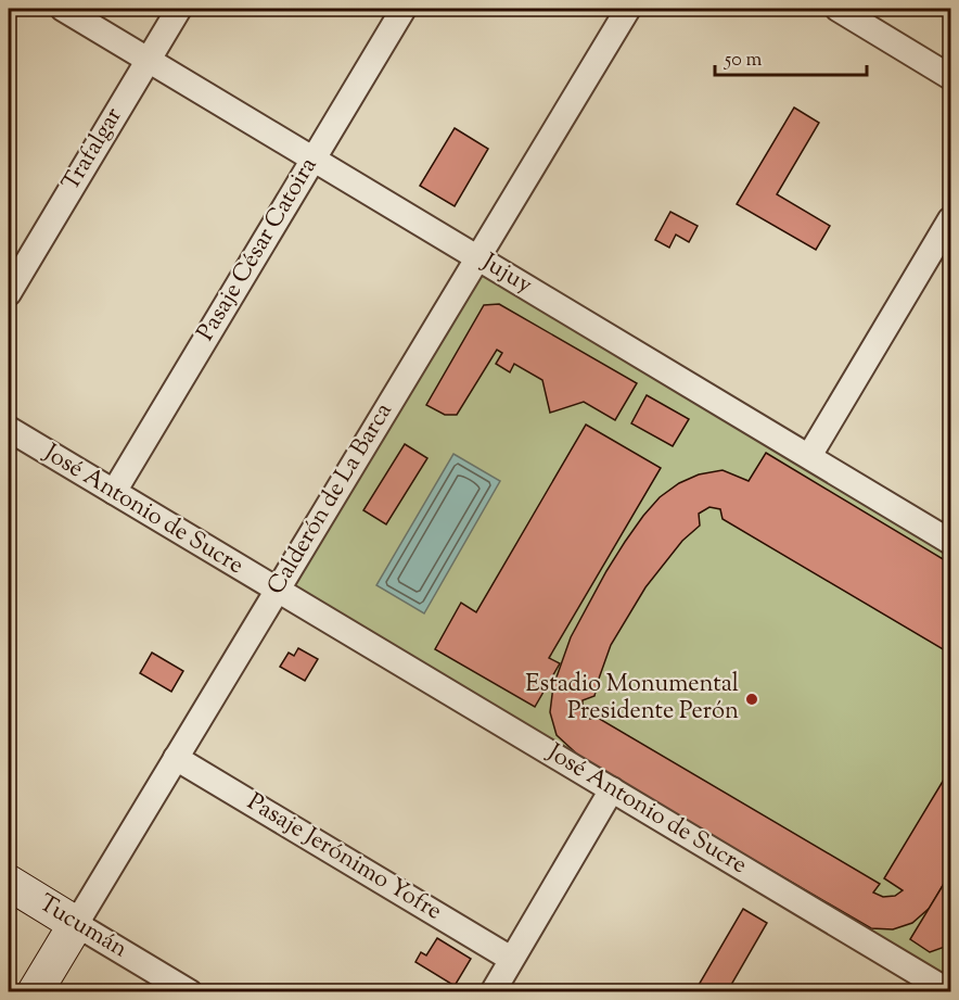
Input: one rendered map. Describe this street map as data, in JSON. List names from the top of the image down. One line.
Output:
{"streets":{"street":["Trafalgar","Pasaje César Catoira","Jujuy","Calderón de La Barca","José Antonio de Sucre","Pasaje Jerónimo Yofre","Tucumán"]},"crossings":[["Trafalgar","Jujuy"],["Pasaje César Catoira","Jujuy"],["Pasaje César Catoira","José Antonio de Sucre"],["Jujuy","Calderón de La Barca"],["Calderón de La Barca","José Antonio de Sucre"],["Calderón de La Barca","Pasaje Jerónimo Yofre"],["Calderón de La Barca","Tucumán"]],"places":["Estadio Monumental Presidente Perón"],"scale_bar":"50 m"}
